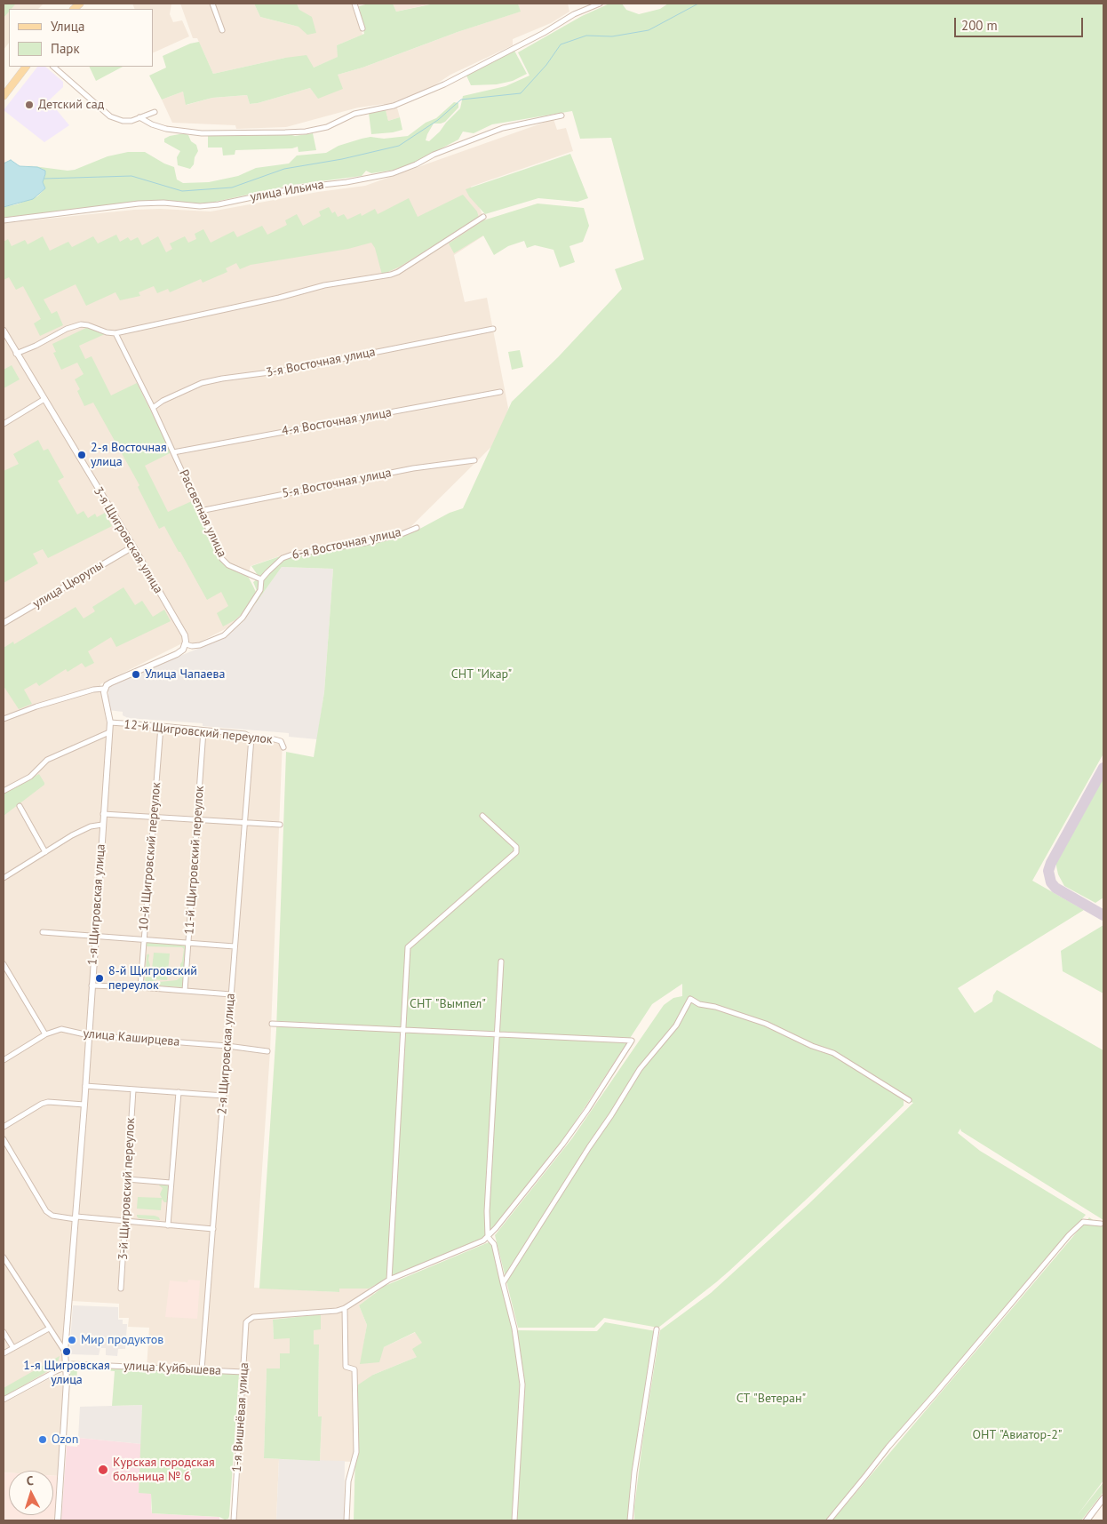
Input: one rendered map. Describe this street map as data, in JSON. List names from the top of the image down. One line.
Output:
{"streets":{"street":["улица Ильича","3-я Восточная улица","4-я Восточная улица","5-я Восточная улица","Рассветная улица","3-я Щигровская улица","6-я Восточная улица","улица Цюрупы","12-й Щигровский переулок","10-й Щигровский переулок","11-й Щигровский переулок","1-я Щигровская улица","улица Каширцева","2-я Щигровская улица","3-й Щигровский переулок","улица Куйбышева","1-я Вишнёвая улица"]},"crossings":[["3-я Восточная улица","Рассветная улица"],["4-я Восточная улица","Рассветная улица"],["5-я Восточная улица","Рассветная улица"],["Рассветная улица","6-я Восточная улица"],["3-я Щигровская улица","6-я Восточная улица"],["3-я Щигровская улица","улица Цюрупы"],["12-й Щигровский переулок","10-й Щигровский переулок"],["12-й Щигровский переулок","11-й Щигровский переулок"],["12-й Щигровский переулок","1-я Щигровская улица"],["12-й Щигровский переулок","2-я Щигровская улица"],["1-я Щигровская улица","улица Каширцева"],["1-я Щигровская улица","улица Куйбышева"],["улица Каширцева","2-я Щигровская улица"],["2-я Щигровская улица","улица Куйбышева"],["улица Куйбышева","1-я Вишнёвая улица"]],"parks":["СНТ \"Икар\"","СНТ \"Вымпел\"","СТ \"Ветеран\"","ОНТ \"Авиатор-2\""],"places":["Детский сад","2-я Восточная улица","Улица Чапаева","8-й Щигровский переулок","Мир продуктов","1-я Щигровская улица","Ozon","Курская городская больница № 6"],"legend":["Улица","Парк"],"scale_bar":"200 m","north":"top"}
